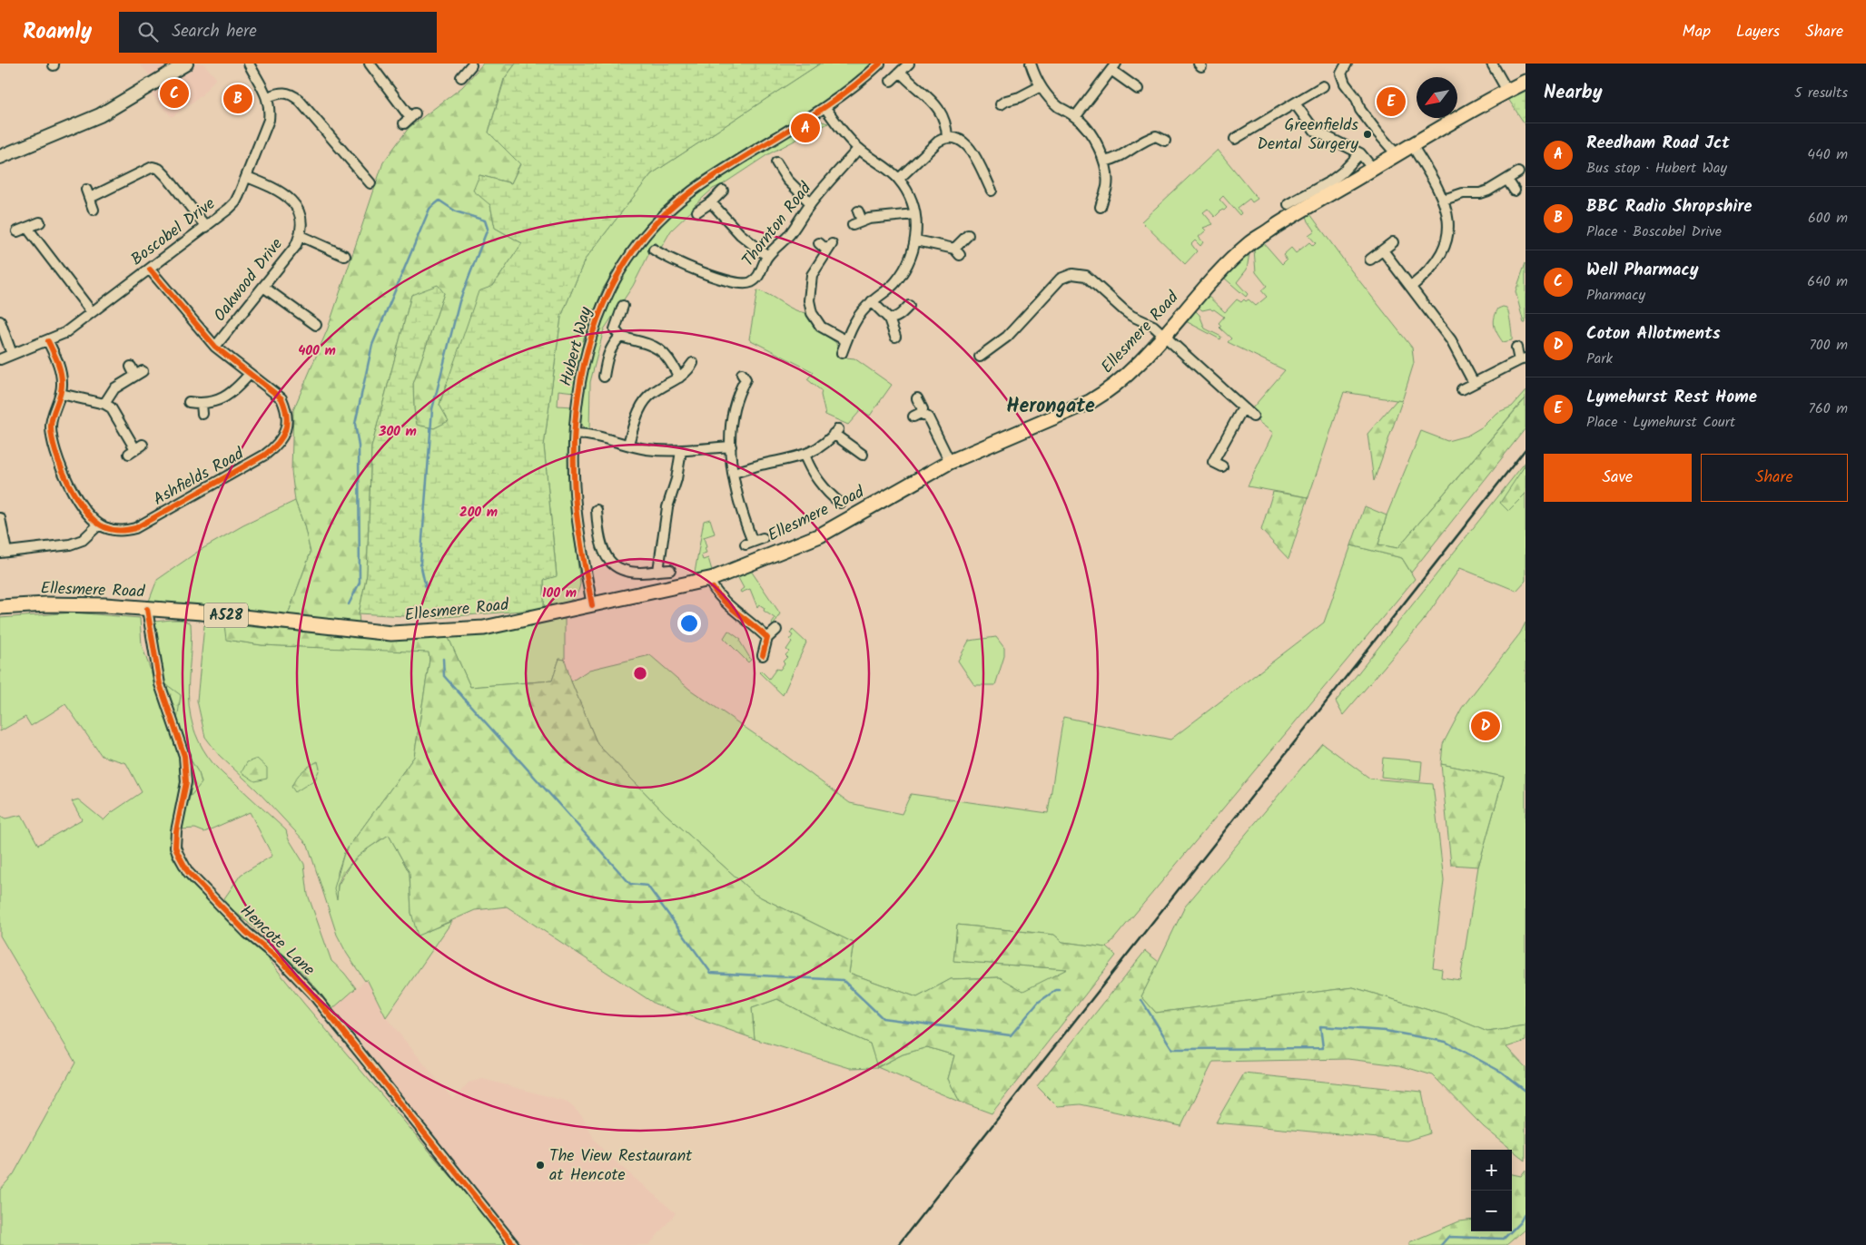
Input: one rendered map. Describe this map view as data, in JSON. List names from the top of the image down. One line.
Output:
{"streets":{"main road":["Ellesmere Road","A528"],"street":["Thornton Road","Boscobel Drive","Oakwood Drive","Hubert Way","Ashfields Road","Hencote Lane"]},"crossings":[["Boscobel Drive","Oakwood Drive"],["Boscobel Drive","Ashfields Road"],["Oakwood Drive","Ashfields Road"],["Ellesmere Road","Hubert Way"],["Ellesmere Road","Hencote Lane"]],"districts":["Herongate"],"places":["Greenfields Dental Surgery","The View Restaurant at Hencote"],"north":"bottom left","page":{"header":"Roamly","search":"Search here","nav":["Map","Layers","Share"],"heading":["Nearby","5 results"],"pins":["C","B","E","A","D"],"list":[{"mark":"A","name":"Reedham Road Jct","note":"Bus stop · Hubert Way","value":"440 m"},{"mark":"B","name":"BBC Radio Shropshire","note":"Place · Boscobel Drive","value":"600 m"},{"mark":"C","name":"Well Pharmacy","note":"Pharmacy","value":"640 m"},{"mark":"D","name":"Coton Allotments","note":"Park","value":"700 m"},{"mark":"E","name":"Lymehurst Rest Home","note":"Place · Lymehurst Court","value":"760 m"}],"buttons":["Save","Share"],"map_buttons":["+","−"]},"rings":["400 m","300 m","200 m","100 m"]}
